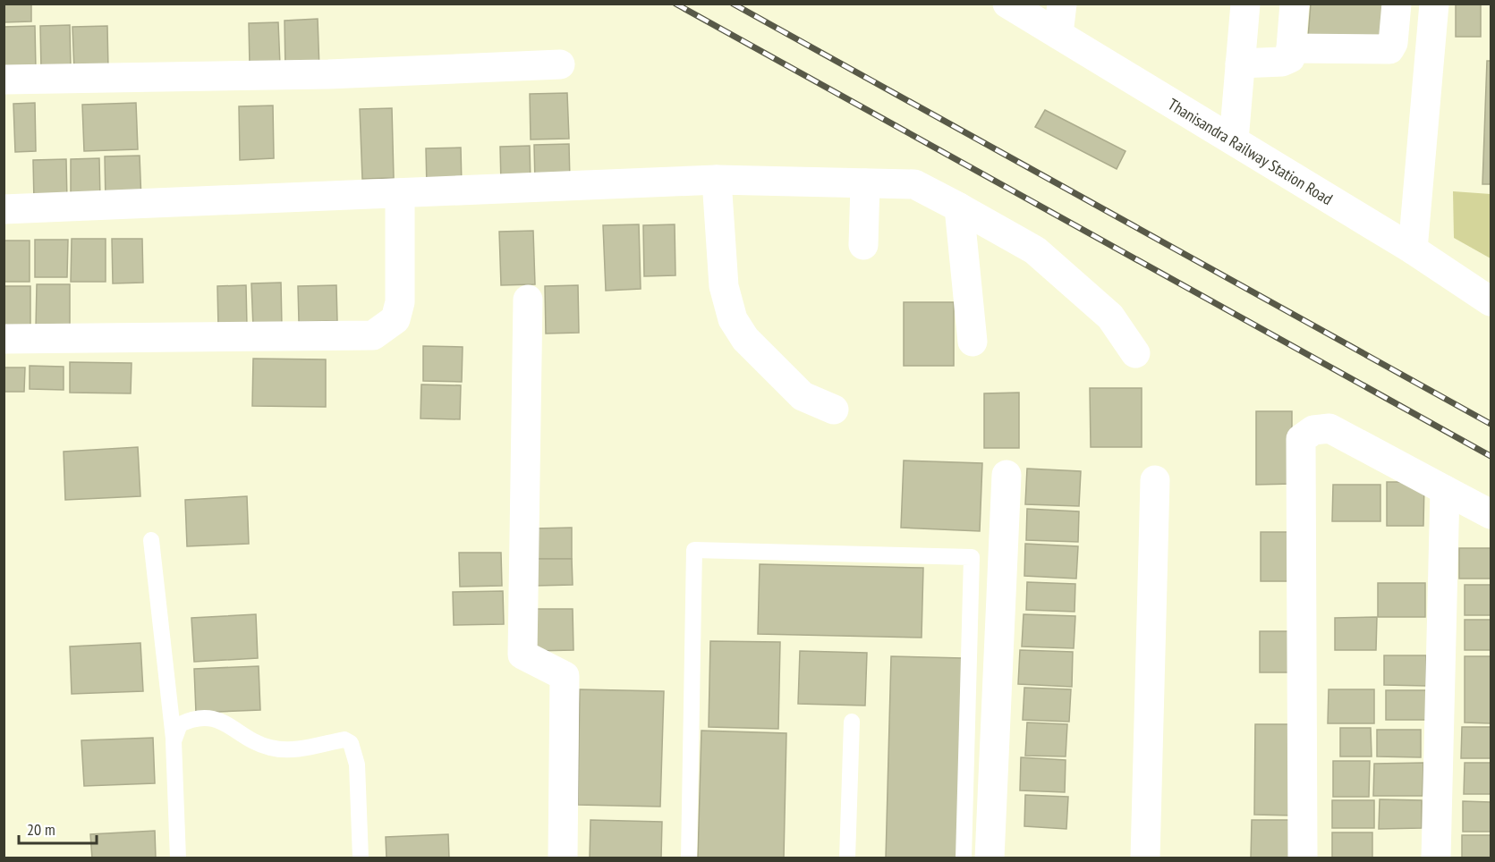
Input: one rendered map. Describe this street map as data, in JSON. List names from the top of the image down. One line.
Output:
{"streets":{"street":["Thanisandra Railway Station Road"]},"scale_bar":"20 m"}
